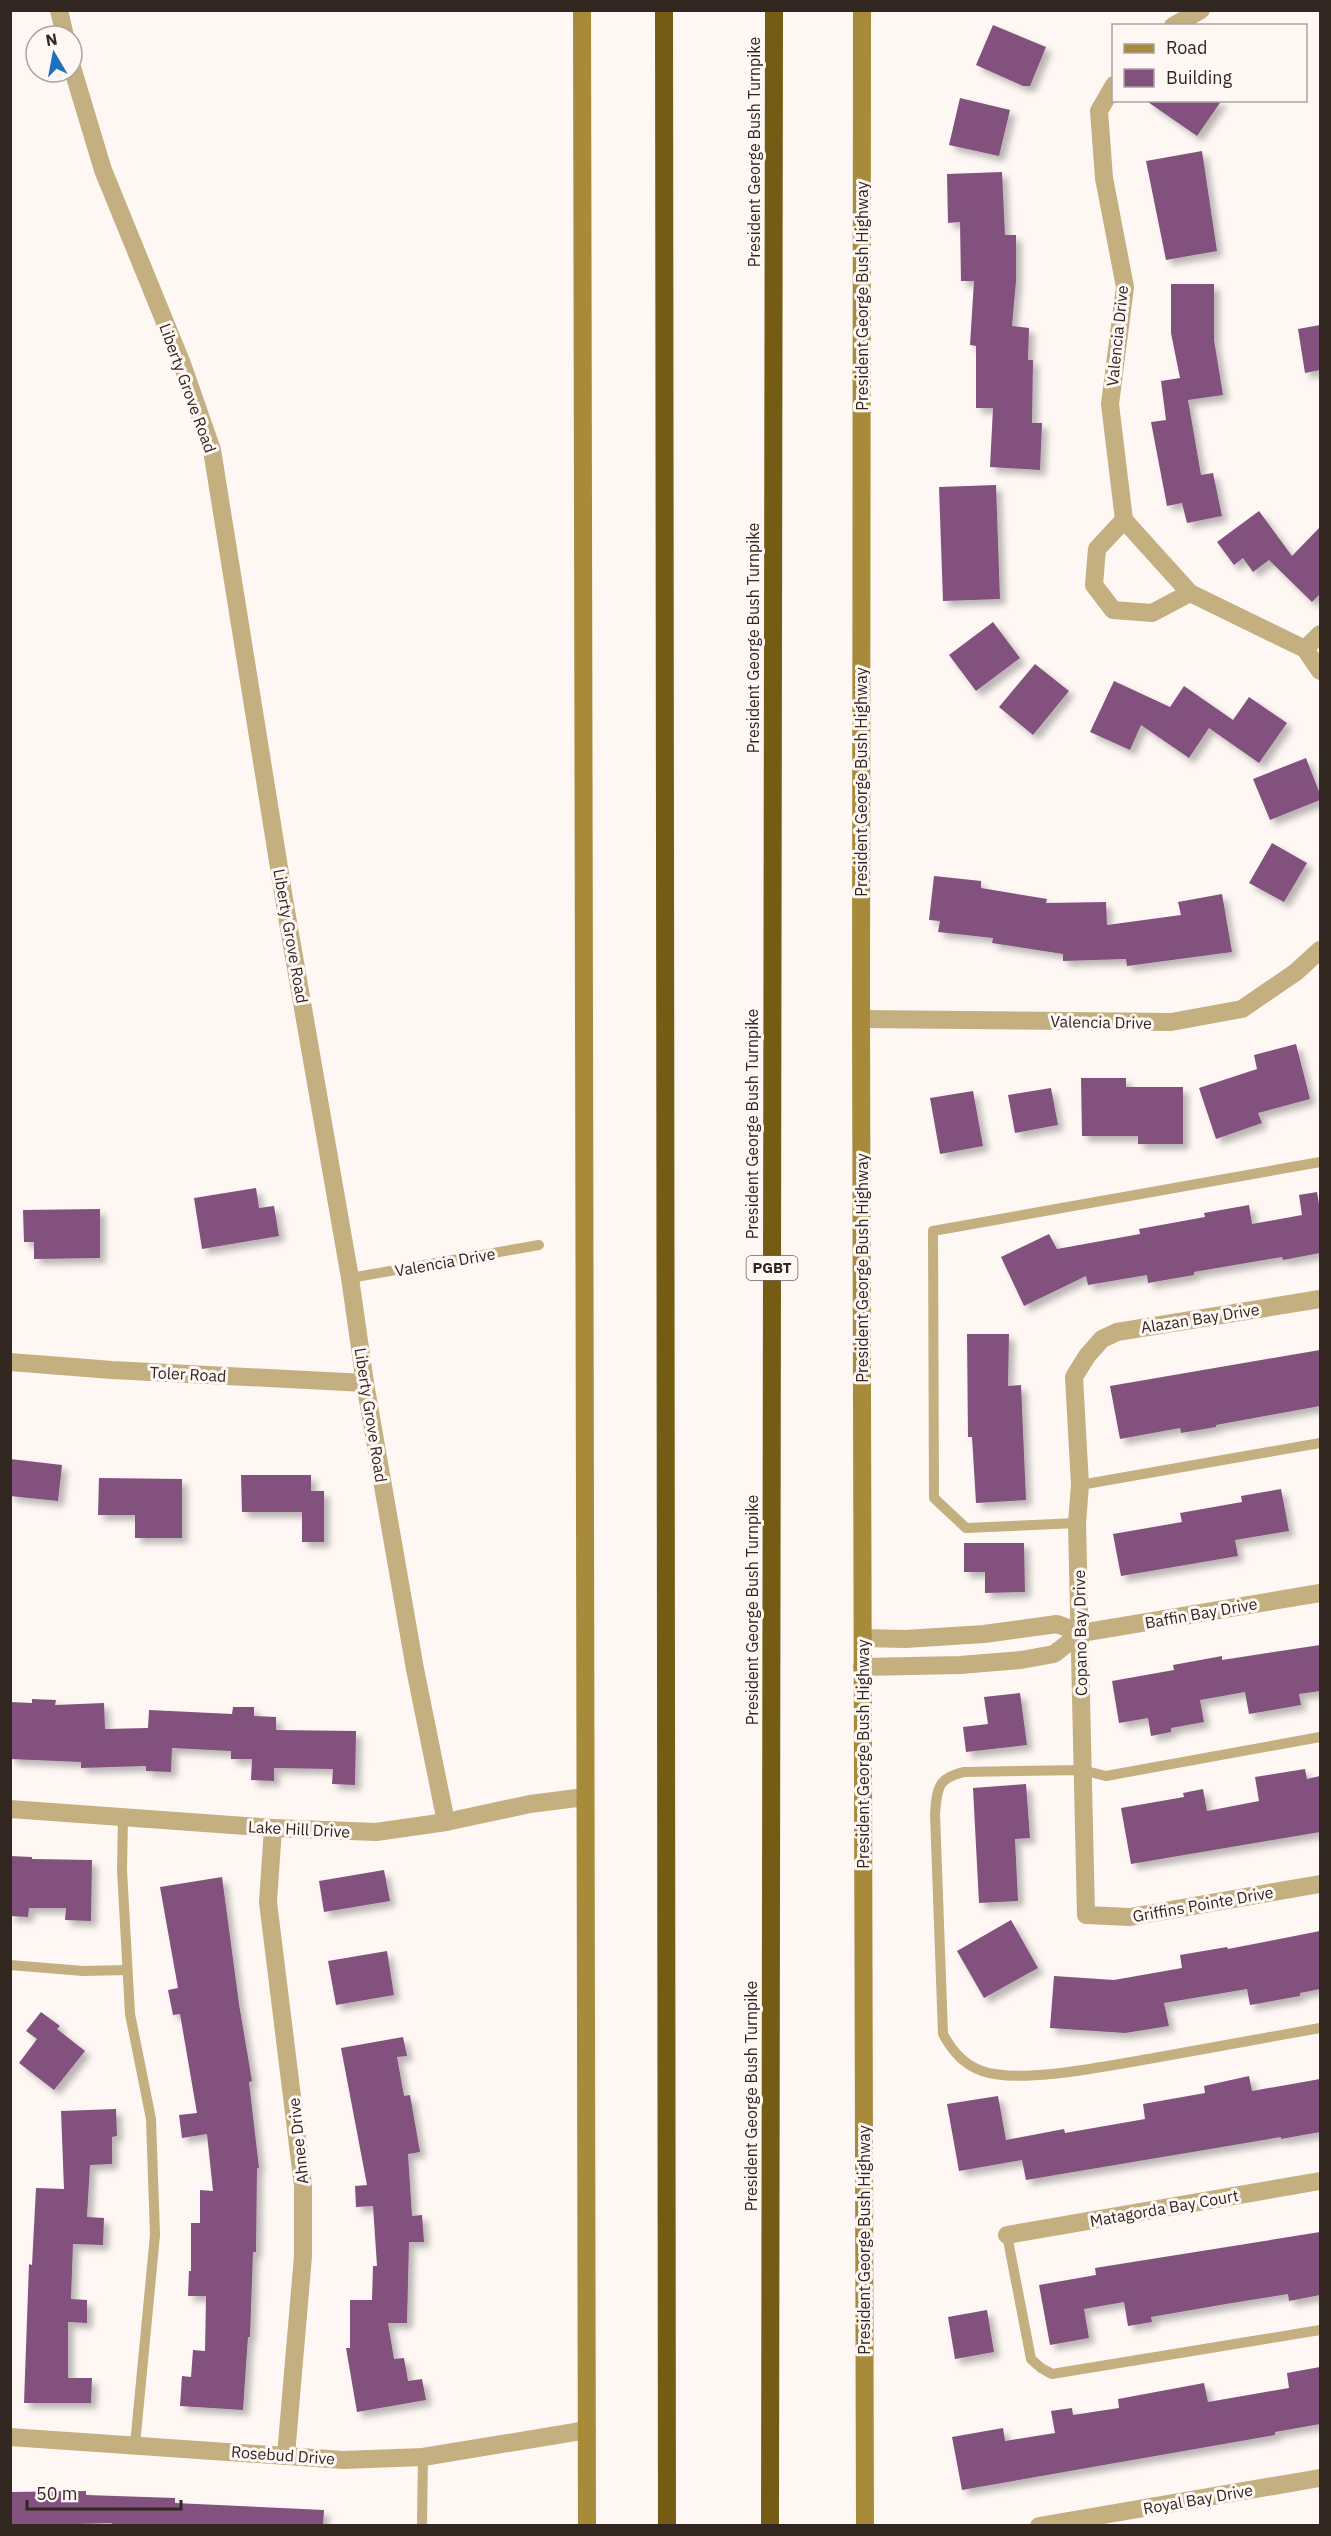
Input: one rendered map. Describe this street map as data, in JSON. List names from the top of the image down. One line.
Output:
{"streets":{"highway":["President George Bush Turnpike","PGBT"],"main road":["President George Bush Highway"],"street":["Valencia Drive","Liberty Grove Road","Alazan Bay Drive","Toler Road","Baffin Bay Drive","Copano Bay Drive","Lake Hill Drive","Griffins Pointe Drive","Ahnee Drive","Matagorda Bay Court","Rosebud Drive","Royal Bay Drive"]},"crossings":[["President George Bush Highway","Valencia Drive"],["President George Bush Highway","Baffin Bay Drive"],["Valencia Drive","Liberty Grove Road"],["Liberty Grove Road","Toler Road"],["Liberty Grove Road","Lake Hill Drive"],["Alazan Bay Drive","Copano Bay Drive"],["Baffin Bay Drive","Copano Bay Drive"],["Copano Bay Drive","Griffins Pointe Drive"],["Lake Hill Drive","Ahnee Drive"],["Ahnee Drive","Rosebud Drive"]],"legend":["Road","Building"],"scale_bar":"50 m","north":"top"}
